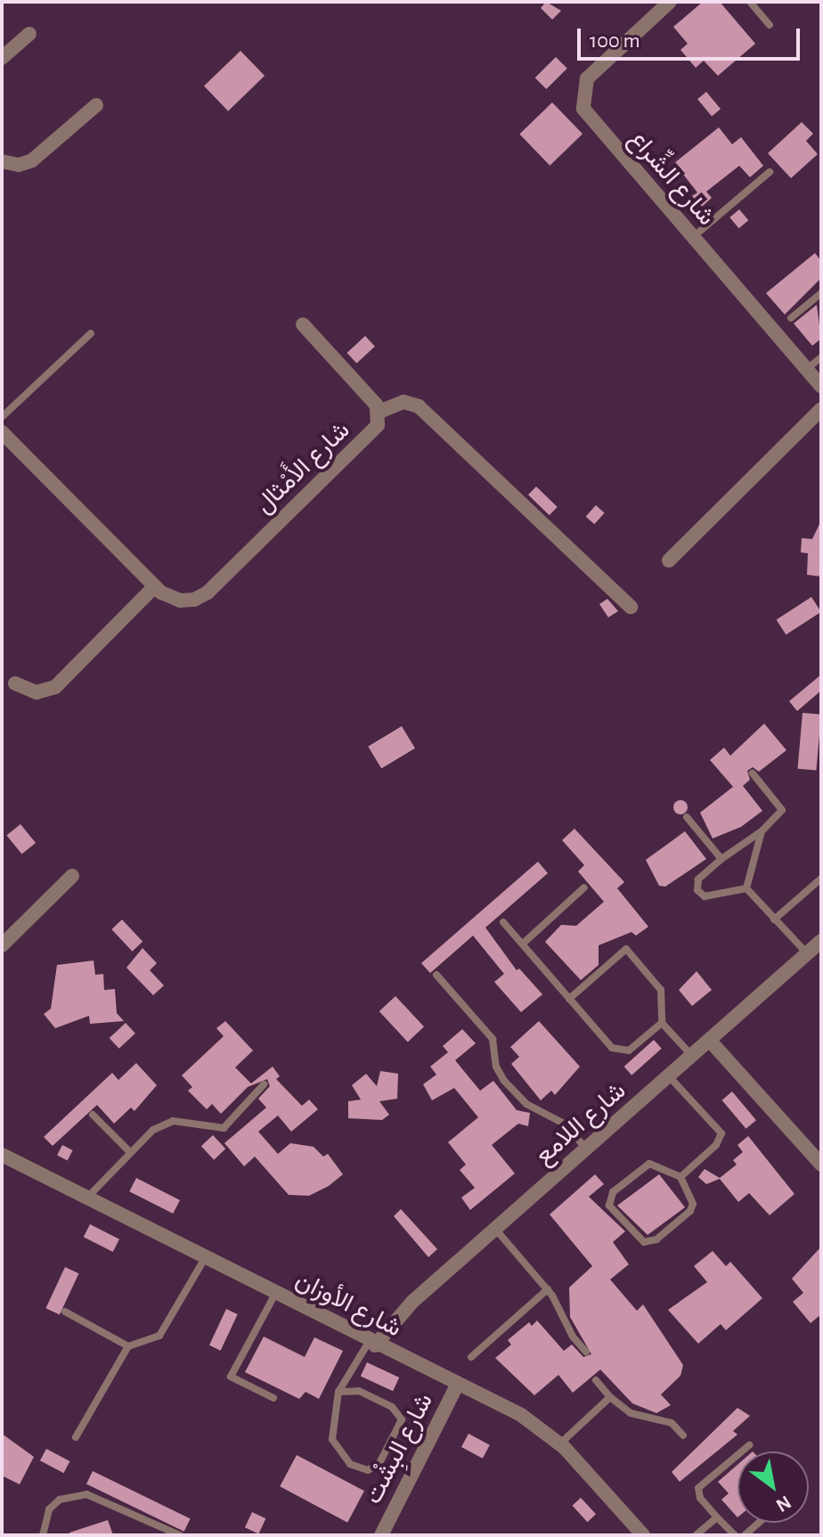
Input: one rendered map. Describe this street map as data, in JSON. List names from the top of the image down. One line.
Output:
{"streets":{"street":["شارع الشِّراع","شارع الأَمْثال","شارع اللامع","شارع الأوزان","شارع البِشْت"]},"crossings":[["شارع اللامع","شارع الأوزان"],["شارع الأوزان","شارع البِشْت"]],"scale_bar":"100 m","north":"bottom right"}
